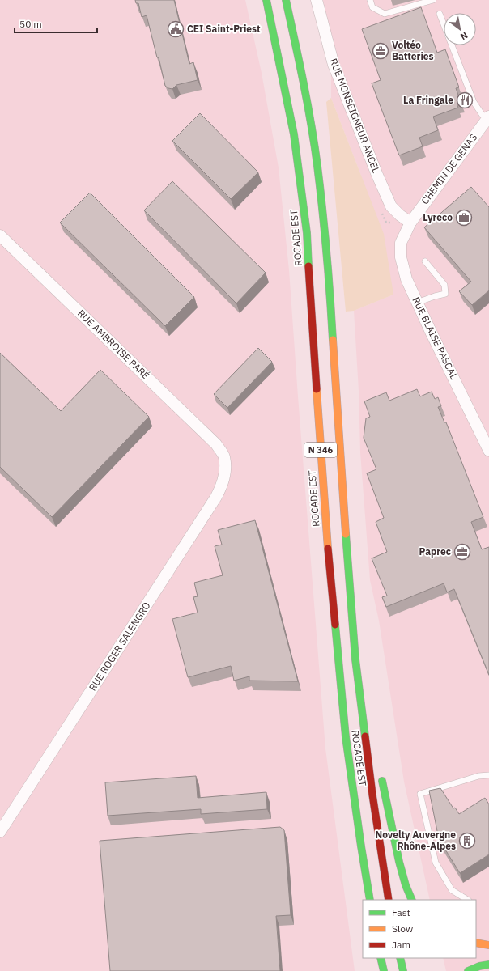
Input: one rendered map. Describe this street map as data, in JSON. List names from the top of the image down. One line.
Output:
{"streets":{"highway":["ROCADE EST","N 346"],"street":["RUE MONSEIGNEUR ANCEL","CHEMIN DE GENAS","RUE BLAISE PASCAL","RUE AMBROISE PARÉ","RUE ROGER SALENGRO"]},"crossings":[["RUE MONSEIGNEUR ANCEL","CHEMIN DE GENAS"],["RUE MONSEIGNEUR ANCEL","RUE BLAISE PASCAL"],["CHEMIN DE GENAS","RUE BLAISE PASCAL"],["RUE AMBROISE PARÉ","RUE ROGER SALENGRO"]],"places":{"public building":["CEI Saint-Priest"],"office":["Voltéo Batteries","Lyreco","Paprec"],"restaurant":["La Fringale"],"building":["Novelty Auvergne Rhône-Alpes"]},"legend":["Fast","Slow","Jam"],"scale_bar":"50 m","north":"bottom right"}
